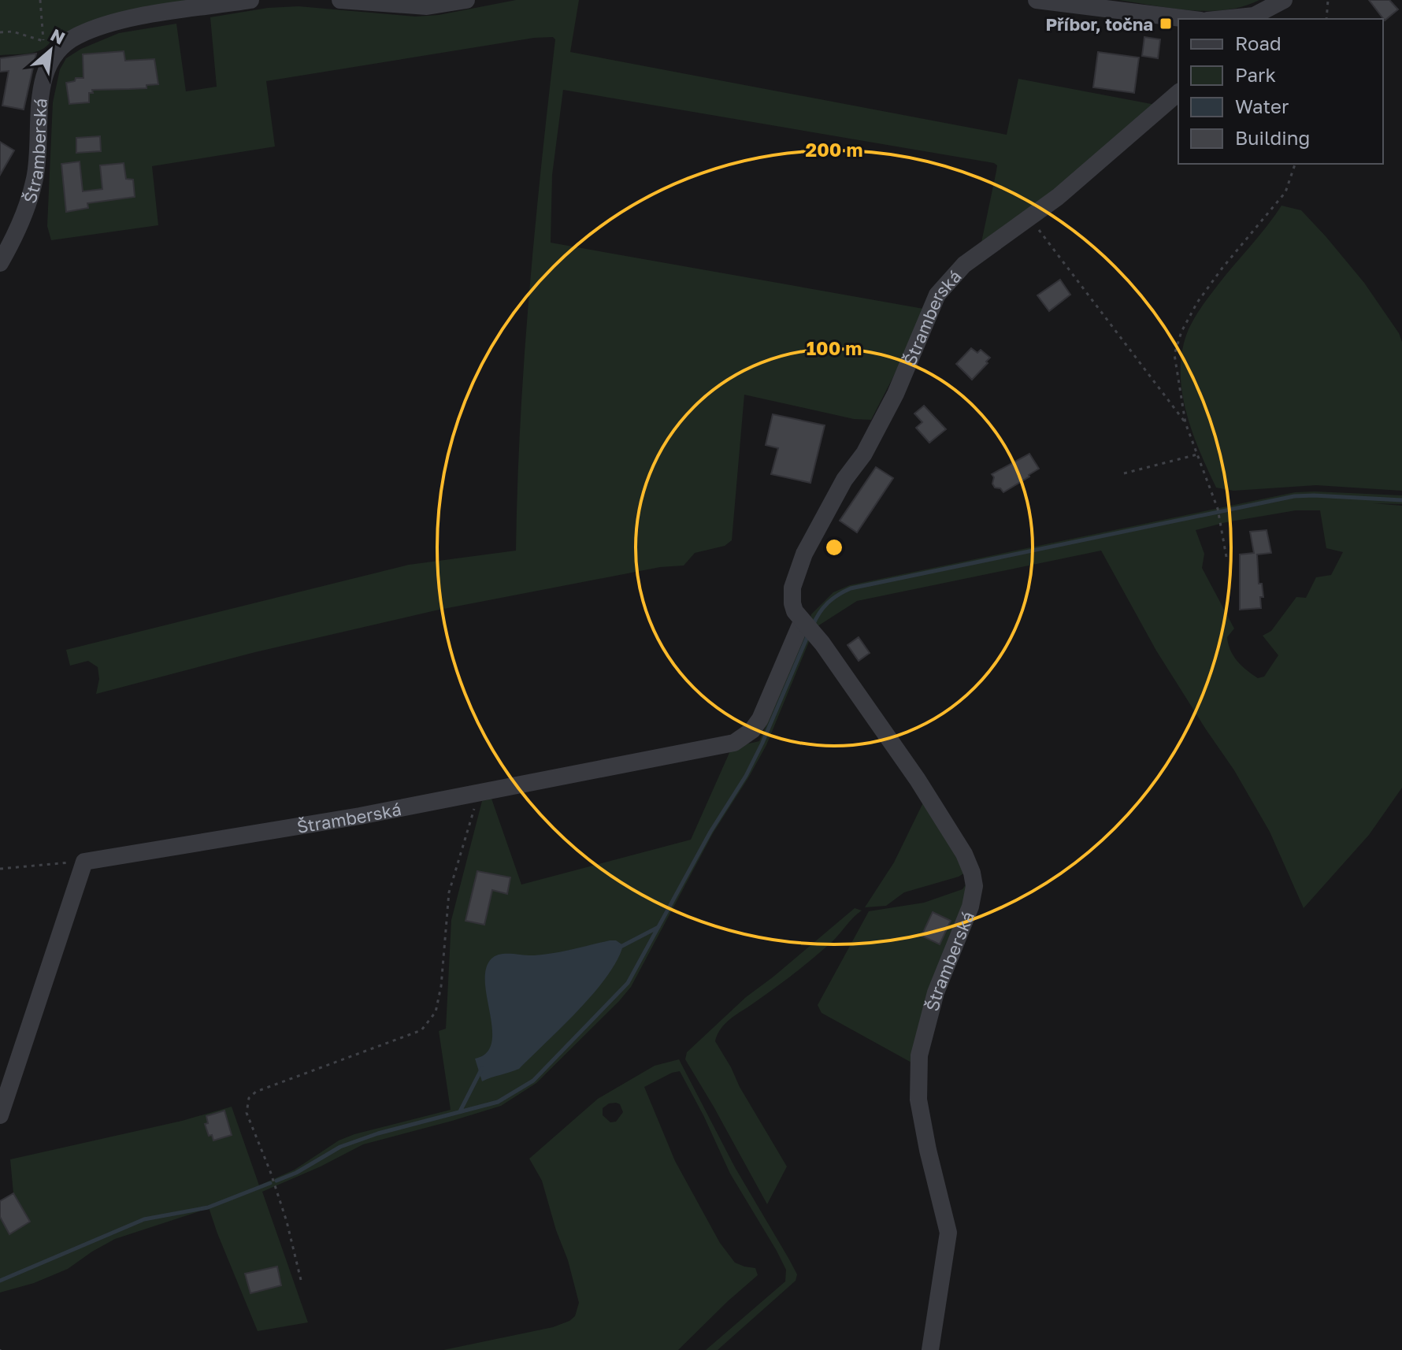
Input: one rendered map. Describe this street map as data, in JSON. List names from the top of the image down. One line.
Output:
{"streets":{"street":["Štramberská"]},"places":{"transit":["Příbor, točna"]},"legend":["Road","Park","Water","Building"],"north":"top right","rings":["200 m","100 m"]}
